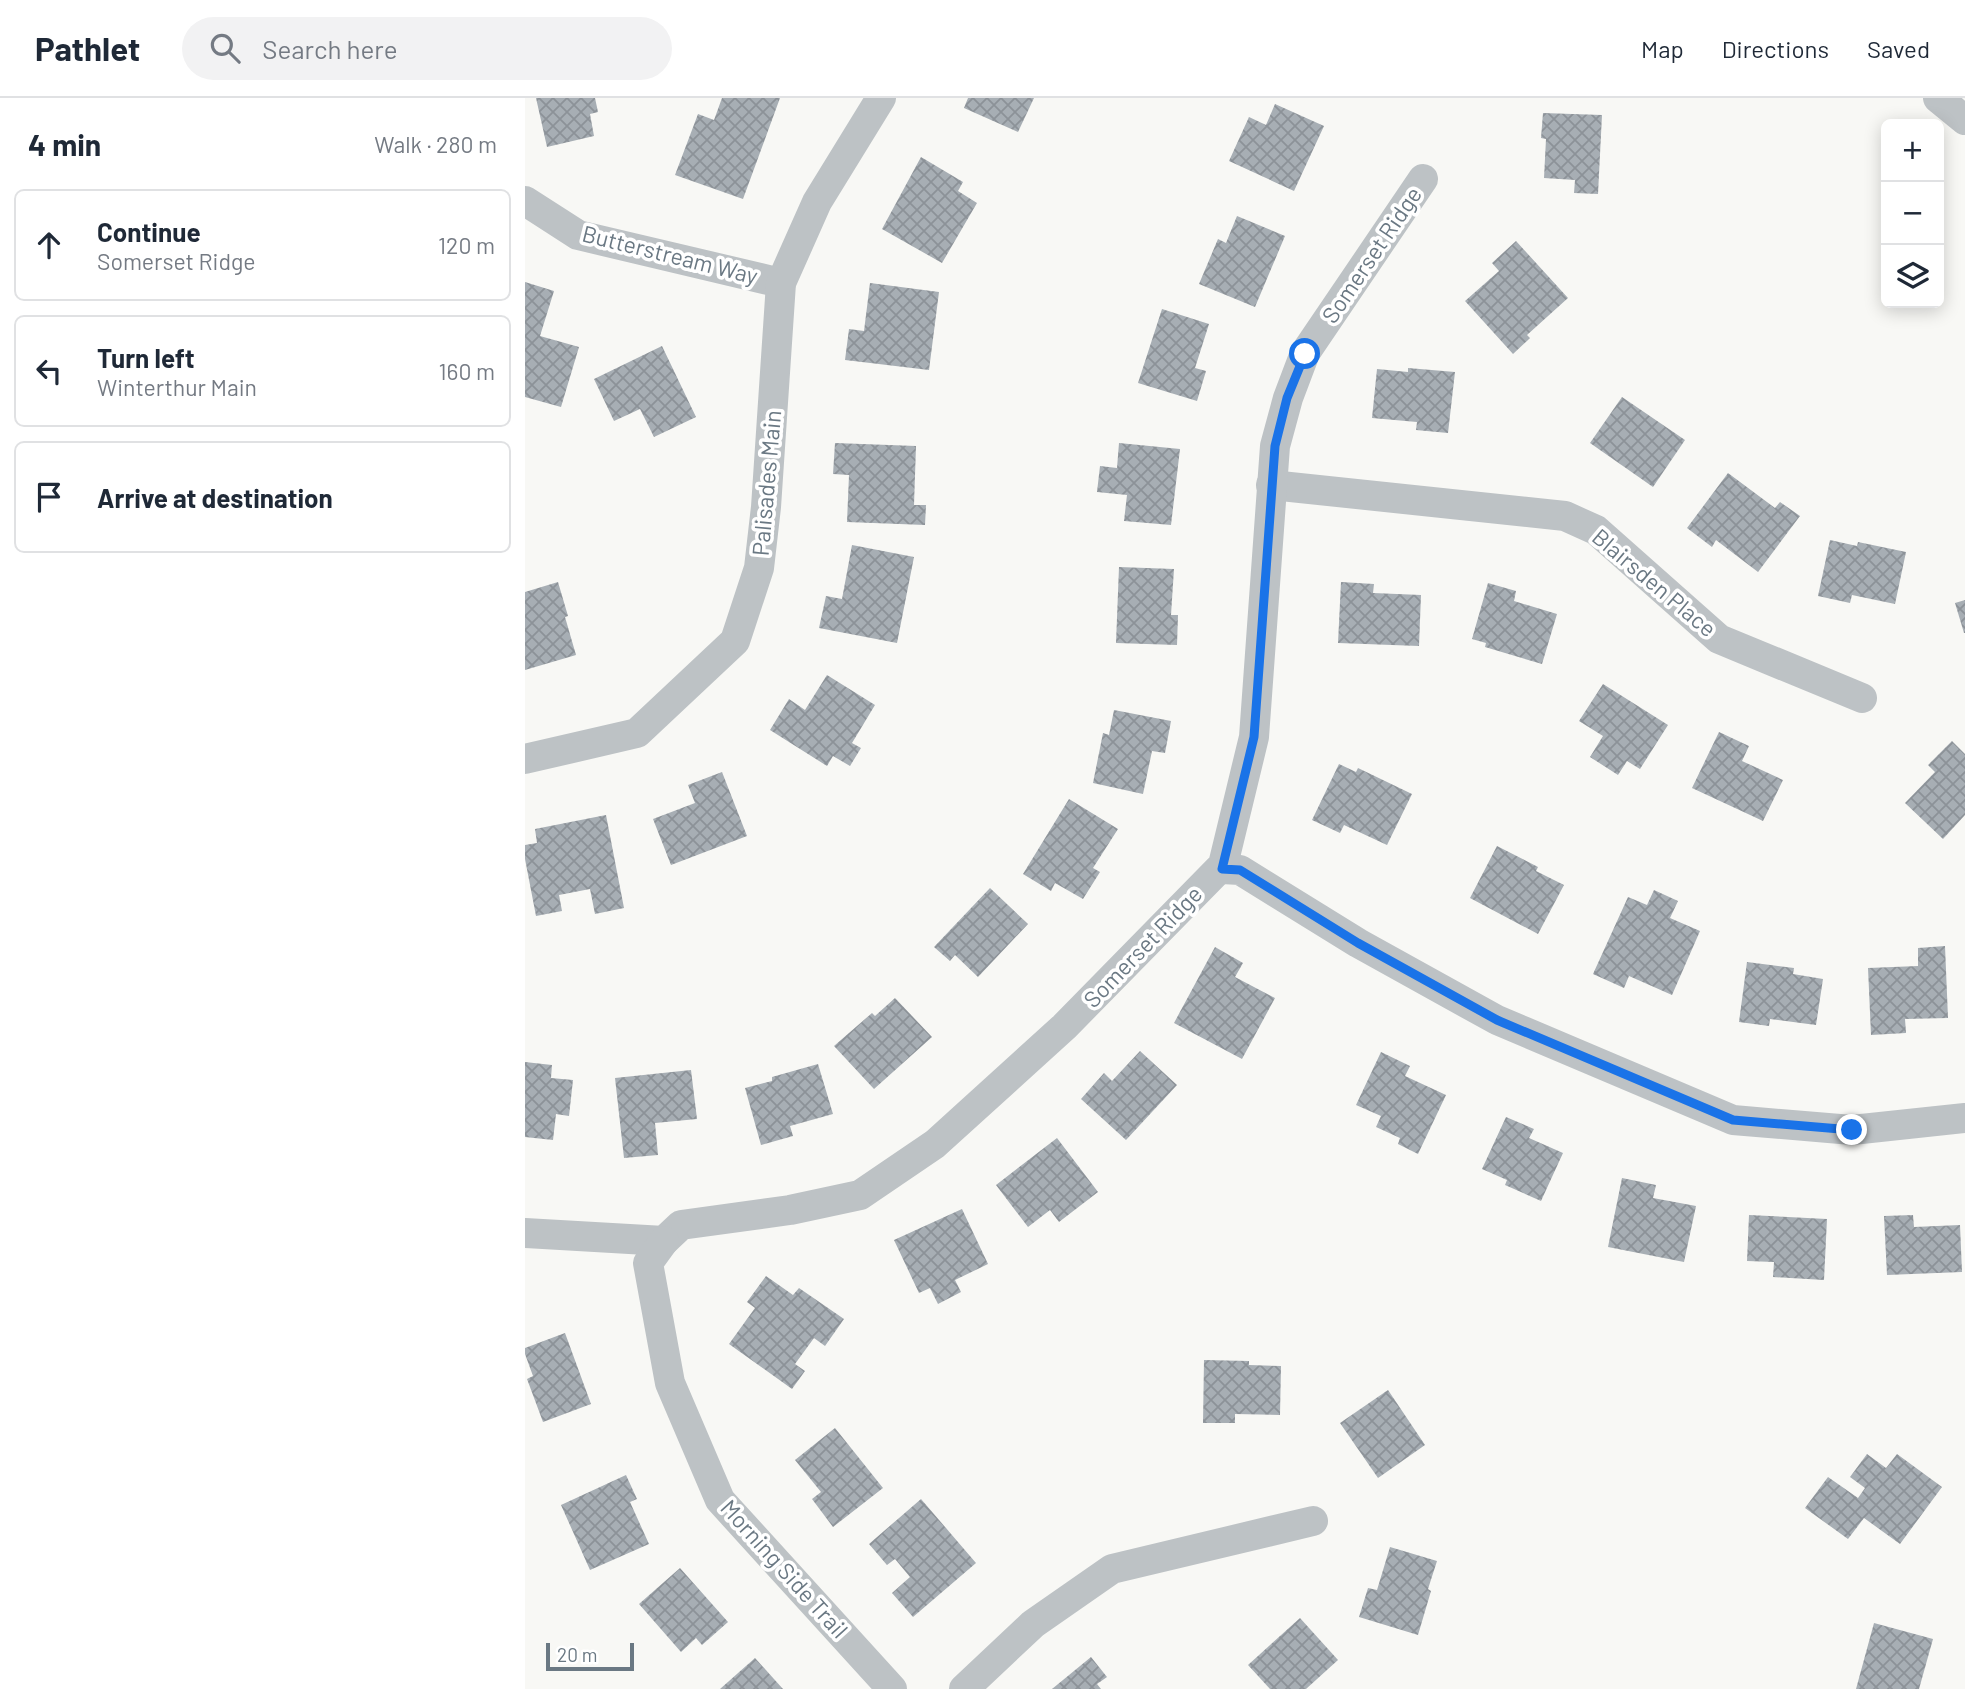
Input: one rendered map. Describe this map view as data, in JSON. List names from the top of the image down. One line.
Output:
{"streets":{"street":["Butterstream Way","Somerset Ridge","Palisades Main","Blairsden Place","Morning Side Trail"]},"crossings":[["Butterstream Way","Palisades Main"],["Somerset Ridge","Blairsden Place"],["Somerset Ridge","Morning Side Trail"]],"scale_bar":"20 m","page":{"header":"Pathlet","search":"Search here","nav":["Map","Directions","Saved"],"heading":["4 min","Walk · 280 m"],"map_buttons":["+","−"],"list":[["Continue","Somerset Ridge","120 m"],["Turn left","Winterthur Main","160 m"],"Arrive at destination"],"scale":"20 m"}}
